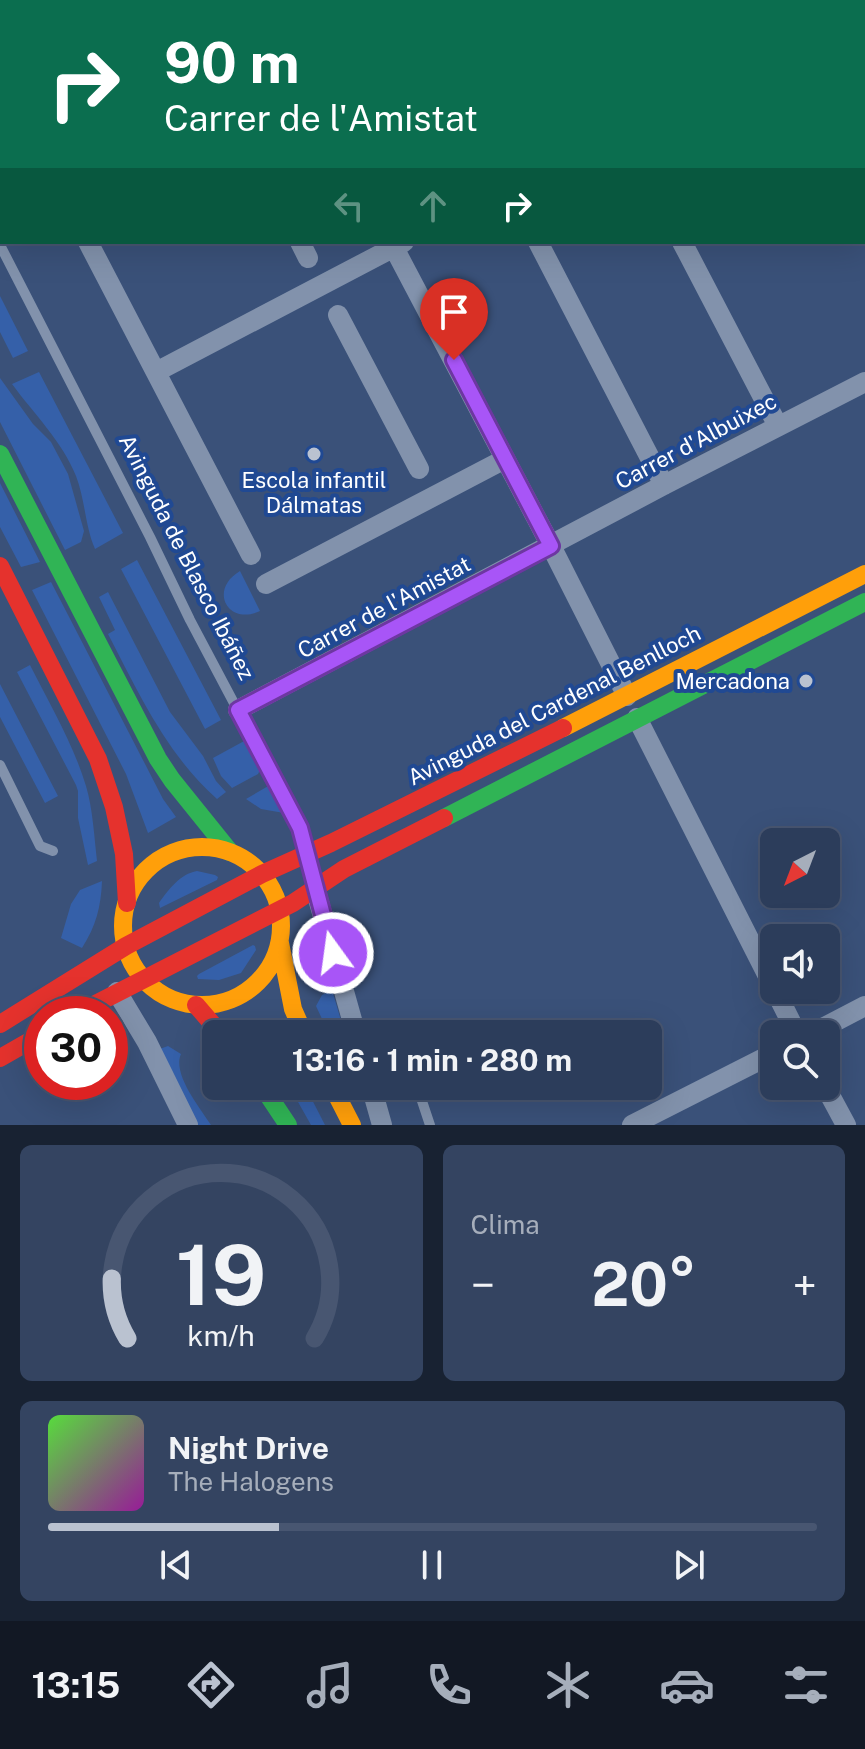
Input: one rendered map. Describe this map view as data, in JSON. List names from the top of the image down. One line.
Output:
{"streets":{"main road":["Avinguda del Cardenal Benlloch"],"street":["Carrer d'Albuixec","Avinguda de Blasco Ibáñez","Carrer de l'Amistat"]},"crossings":[["Carrer d'Albuixec","Carrer de l'Amistat"],["Avinguda de Blasco Ibáñez","Carrer de l'Amistat"],["Avinguda de Blasco Ibáñez","Avinguda del Cardenal Benlloch"]],"places":["Escola infantil Dálmatas","Mercadona"],"north":"bottom left","page":{"turn":["90 m","Carrer de l'Amistat"],"limit":"30","trip":"13:16 · 1 min · 280 m","tile":"Clima","heat":["−","20°","+"],"song":["Night Drive","The Halogens"],"tabs":"13:15","gauge":["19","km/h"]}}
